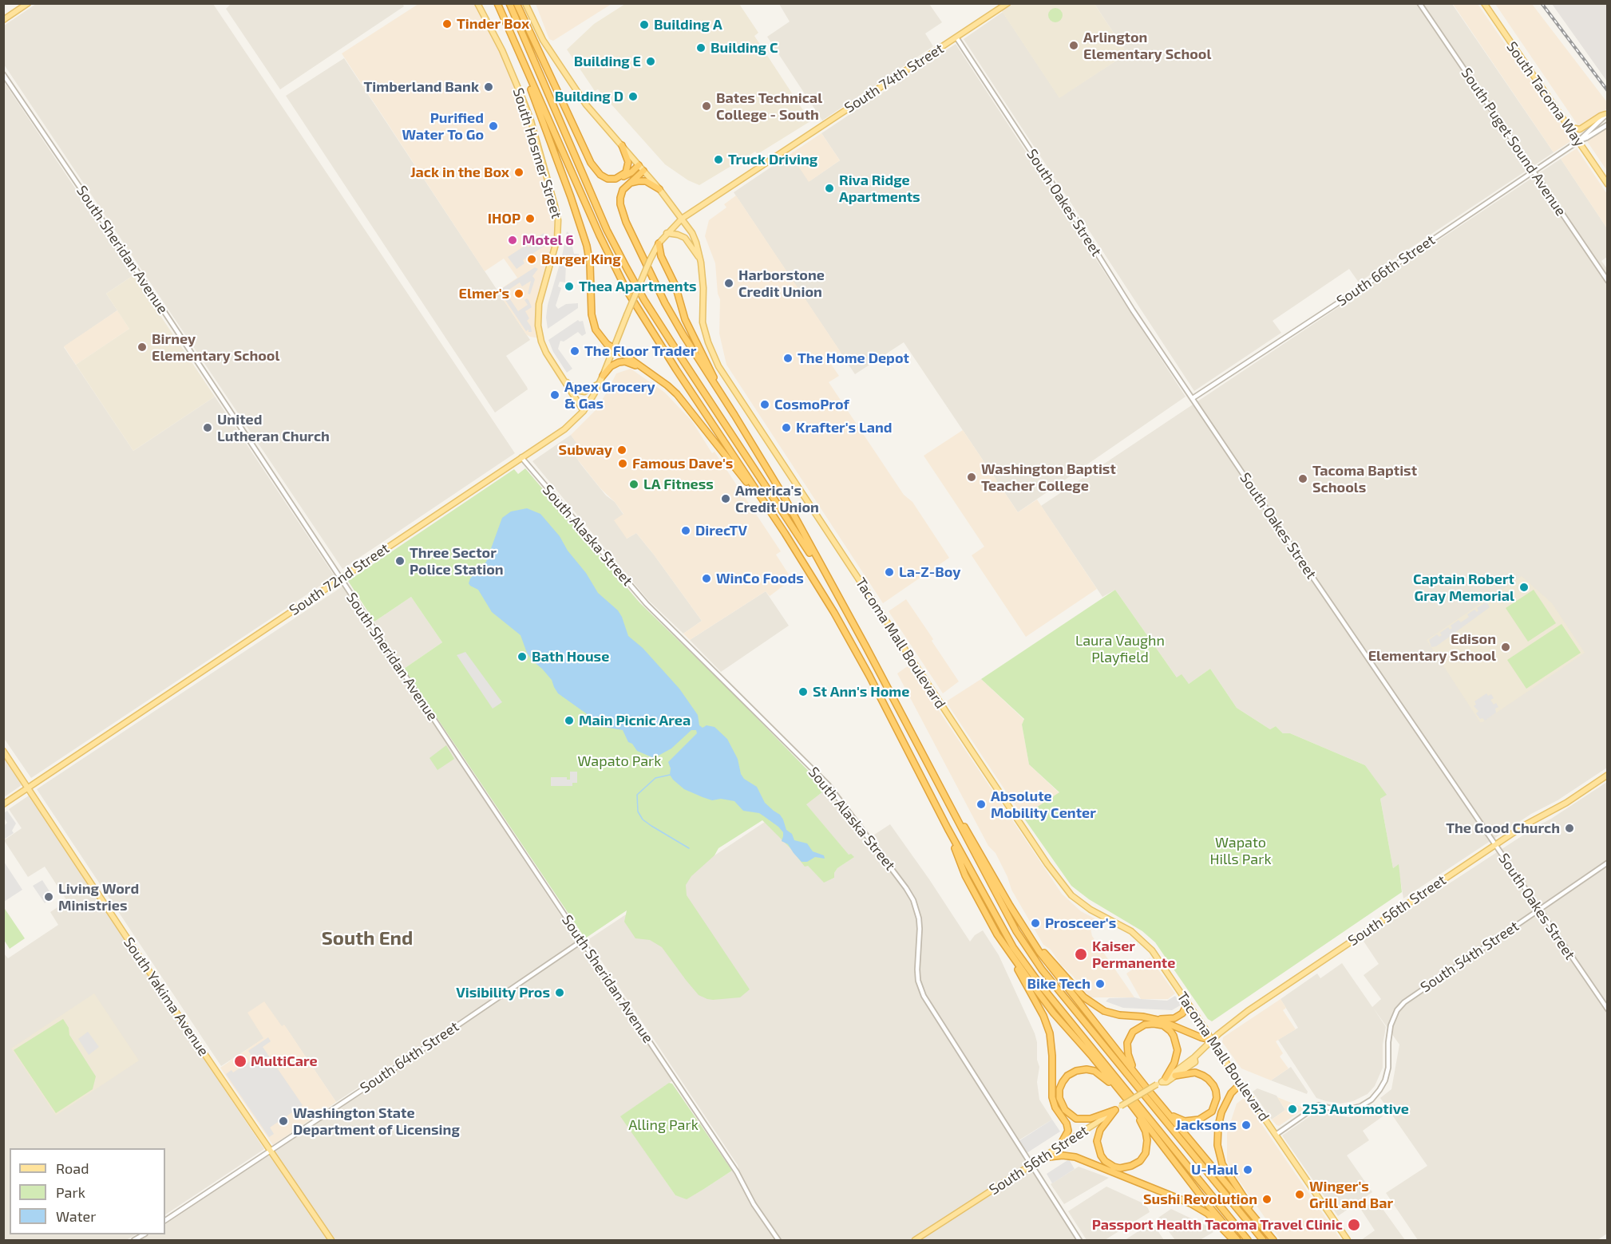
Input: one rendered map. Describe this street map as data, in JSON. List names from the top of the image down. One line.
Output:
{"streets":{"main road":["South 74th Street","South Tacoma Way","South Hosmer Street","South 72nd Street","Tacoma Mall Boulevard","South 56th Street","South Yakima Avenue"],"street":["South Puget Sound Avenue","South Oakes Street","South Sheridan Avenue","South 66th Street","South Alaska Street","South 54th Street","South 64th Street"]},"crossings":[["South 74th Street","South Oakes Street"],["South 74th Street","South 72nd Street"],["South 74th Street","Tacoma Mall Boulevard"],["South Tacoma Way","South 66th Street"],["South Puget Sound Avenue","South 66th Street"],["South Hosmer Street","South 72nd Street"],["South Oakes Street","South 66th Street"],["South Oakes Street","South 56th Street"],["South Oakes Street","South 54th Street"],["South Sheridan Avenue","South 72nd Street"],["South Sheridan Avenue","South 64th Street"],["South Alaska Street","South 72nd Street"],["South Alaska Street","South 56th Street"],["South 72nd Street","South Yakima Avenue"],["Tacoma Mall Boulevard","South 56th Street"],["Tacoma Mall Boulevard","South 54th Street"],["South Yakima Avenue","South 64th Street"]],"districts":["South End"],"parks":["Laura Vaughn Playfield","Wapato Park","Wapato Hills Park","Alling Park"],"places":["Tinder Box","Building A","Arlington Elementary School","Building C","Building E","Timberland Bank","Building D","Bates Technical College - South","Purified Water To Go","Truck Driving","Jack in the Box","Riva Ridge Apartments","IHOP","Motel 6","Burger King","Harborstone Credit Union","Thea Apartments","Elmer's","Birney Elementary School","The Floor Trader","The Home Depot","Apex Grocery & Gas","CosmoProf","United Lutheran Church","Krafter's Land","Subway","Famous Dave's","Washington Baptist Teacher College","Tacoma Baptist Schools","LA Fitness","America's Credit Union","DirecTV","Three Sector Police Station","La-Z-Boy","WinCo Foods","Captain Robert Gray Memorial","Edison Elementary School","Bath House","St Ann's Home","Main Picnic Area","Absolute Mobility Center","The Good Church","Living Word Ministries","Prosceer's","Kaiser Permanente","Bike Tech","Visibility Pros","MultiCare","253 Automotive","Washington State Department of Licensing","Jacksons","U-Haul","Winger's Grill and Bar","Sushi Revolution","Passport Health Tacoma Travel Clinic"],"legend":["Road","Park","Water"]}
